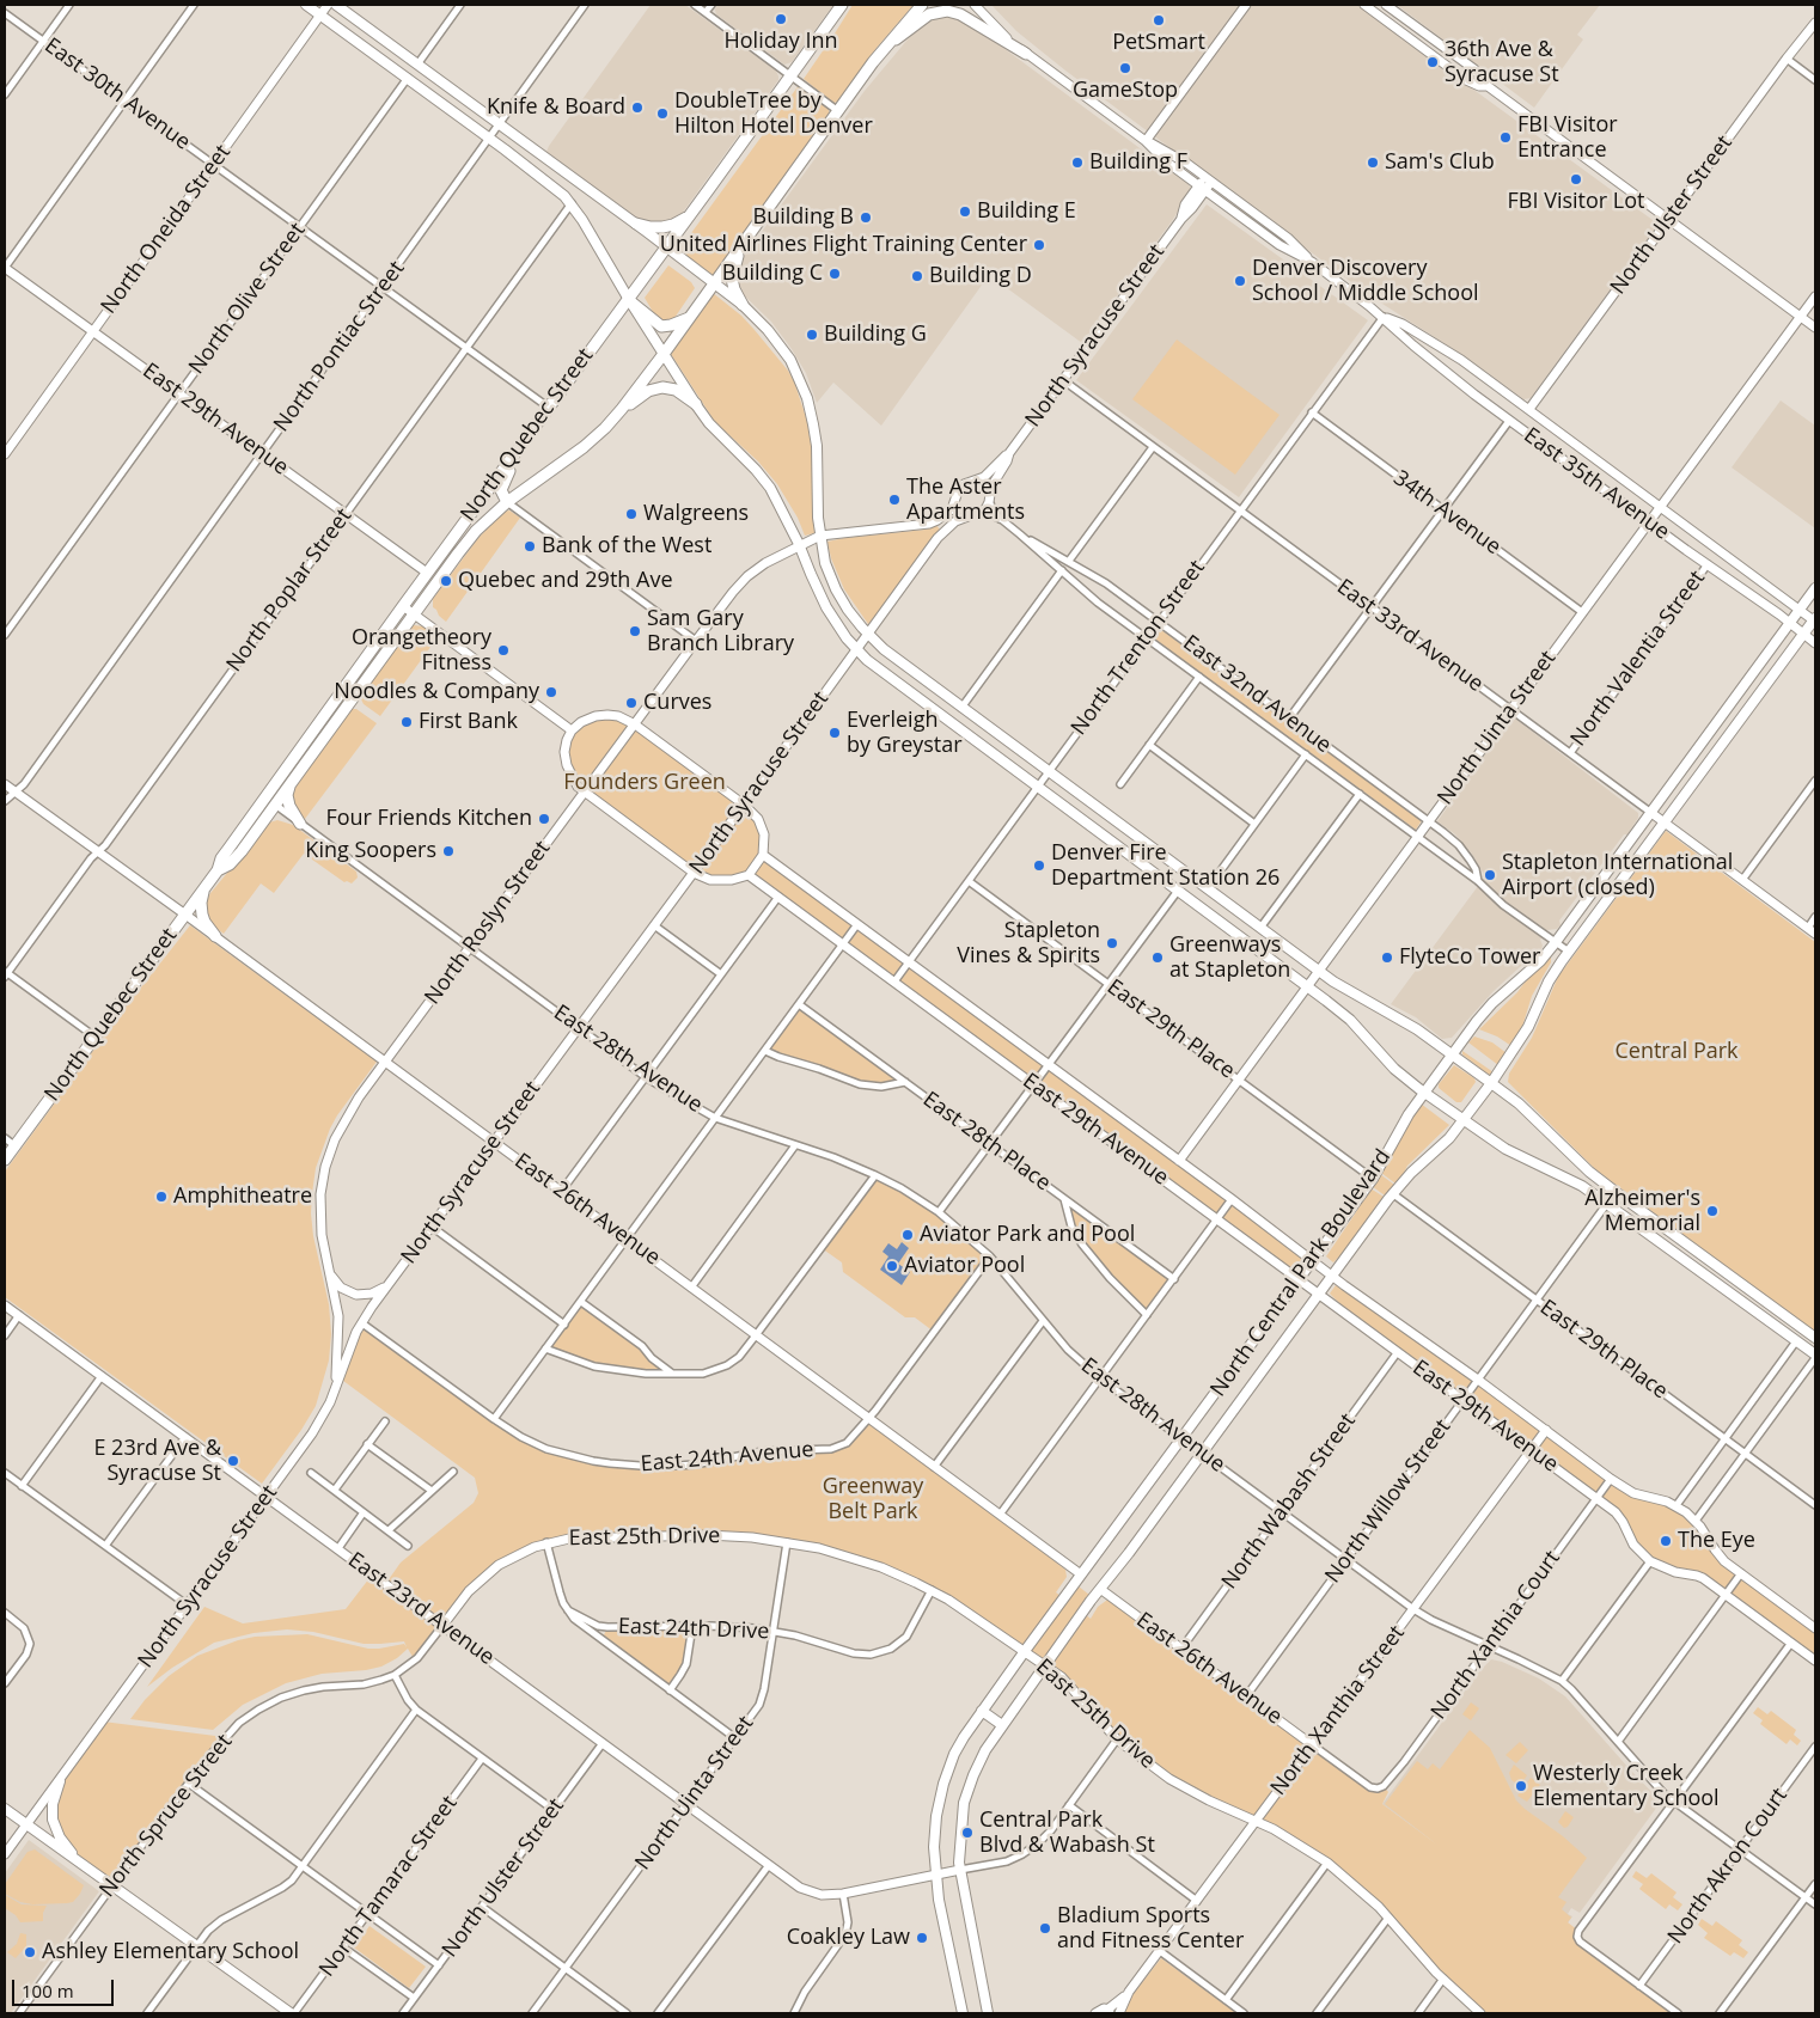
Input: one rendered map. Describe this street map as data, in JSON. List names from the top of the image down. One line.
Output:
{"streets":{"main road":["North Quebec Street","North Central Park Boulevard"],"street":["East 30th Avenue","North Ulster Street","North Oneida Street","North Olive Street","North Syracuse Street","North Pontiac Street","East 29th Avenue","East 35th Avenue","34th Avenue","North Poplar Street","East 33rd Avenue","North Trenton Street","North Valentia Street","East 32nd Avenue","North Uinta Street","North Roslyn Street","East 29th Place","East 28th Avenue","East 28th Place","East 26th Avenue","East 24th Avenue","North Wabash Street","North Willow Street","East 25th Drive","East 23rd Avenue","East 24th Drive","North Xanthia Court","North Xanthia Street","North Spruce Street","North Akron Court","North Tamarac Street"]},"crossings":[["East 30th Avenue","North Oneida Street"],["East 30th Avenue","North Olive Street"],["East 30th Avenue","North Pontiac Street"],["East 30th Avenue","North Quebec Street"],["East 30th Avenue","North Poplar Street"],["North Ulster Street","East 35th Avenue"],["North Ulster Street","East 23rd Avenue"],["North Oneida Street","East 29th Avenue"],["North Olive Street","East 29th Avenue"],["North Syracuse Street","East 35th Avenue"],["North Syracuse Street","East 33rd Avenue"],["North Syracuse Street","East 32nd Avenue"],["North Syracuse Street","North Roslyn Street"],["North Syracuse Street","East 28th Avenue"],["North Syracuse Street","East 26th Avenue"],["North Syracuse Street","East 24th Avenue"],["North Syracuse Street","East 23rd Avenue"],["North Pontiac Street","East 29th Avenue"],["North Pontiac Street","East 26th Avenue"],["East 29th Avenue","North Quebec Street"],["East 29th Avenue","North Poplar Street"],["East 29th Avenue","North Trenton Street"],["East 29th Avenue","North Uinta Street"],["East 29th Avenue","North Central Park Boulevard"],["East 29th Avenue","North Wabash Street"],["East 29th Avenue","North Willow Street"],["East 29th Avenue","North Xanthia Court"],["East 29th Avenue","North Xanthia Street"],["North Quebec Street","East 28th Avenue"],["North Quebec Street","East 26th Avenue"],["East 35th Avenue","North Trenton Street"],["East 35th Avenue","North Valentia Street"],["East 35th Avenue","North Uinta Street"],["East 35th Avenue","North Central Park Boulevard"],["34th Avenue","North Trenton Street"],["34th Avenue","North Uinta Street"],["North Poplar Street","East 26th Avenue"],["East 33rd Avenue","North Trenton Street"],["East 33rd Avenue","North Valentia Street"],["East 33rd Avenue","North Uinta Street"],["East 33rd Avenue","North Central Park Boulevard"],["North Trenton Street","East 32nd Avenue"],["North Trenton Street","East 29th Place"],["East 32nd Avenue","North Uinta Street"],["East 32nd Avenue","North Roslyn Street"],["North Uinta Street","East 29th Place"],["North Uinta Street","East 25th Drive"],["North Uinta Street","East 23rd Avenue"],["North Uinta Street","East 24th Drive"],["North Roslyn Street","East 28th Avenue"],["North Roslyn Street","East 26th Avenue"],["East 29th Place","North Central Park Boulevard"],["East 29th Place","North Willow Street"],["East 28th Avenue","North Central Park Boulevard"],["East 28th Avenue","North Wabash Street"],["East 28th Avenue","North Willow Street"],["East 28th Avenue","North Xanthia Court"],["East 28th Avenue","North Xanthia Street"],["East 28th Avenue","North Akron Court"],["East 26th Avenue","North Central Park Boulevard"],["East 26th Avenue","East 24th Avenue"],["East 26th Avenue","North Wabash Street"],["East 26th Avenue","North Willow Street"],["East 26th Avenue","North Xanthia Court"],["East 26th Avenue","North Xanthia Street"],["North Central Park Boulevard","East 25th Drive"],["North Central Park Boulevard","East 23rd Avenue"],["East 25th Drive","East 23rd Avenue"],["East 25th Drive","East 24th Drive"],["East 25th Drive","North Xanthia Street"],["East 25th Drive","North Spruce Street"],["East 23rd Avenue","North Spruce Street"]],"parks":["Founders Green","Central Park","Greenway Belt Park"],"places":["Holiday Inn","PetSmart","36th Ave & Syracuse St","GameStop","Knife & Board","DoubleTree by Hilton Hotel Denver","FBI Visitor Entrance","Building F","Sam's Club","FBI Visitor Lot","Building E","Building B","United Airlines Flight Training Center","Building C","Building D","Denver Discovery School / Middle School","Building G","The Aster Apartments","Walgreens","Bank of the West","Quebec and 29th Ave","Sam Gary Branch Library","Orangetheory Fitness","Noodles & Company","Curves","First Bank","Everleigh by Greystar","Four Friends Kitchen","King Soopers","Denver Fire Department Station 26","Stapleton International Airport (closed)","Stapleton Vines & Spirits","Greenways at Stapleton","FlyteCo Tower","Amphitheatre","Alzheimer's Memorial","Aviator Park and Pool","Aviator Pool","E 23rd Ave & Syracuse St","The Eye","Westerly Creek Elementary School","Central Park Blvd & Wabash St","Bladium Sports and Fitness Center","Coakley Law","Ashley Elementary School"],"scale_bar":"100 m"}
